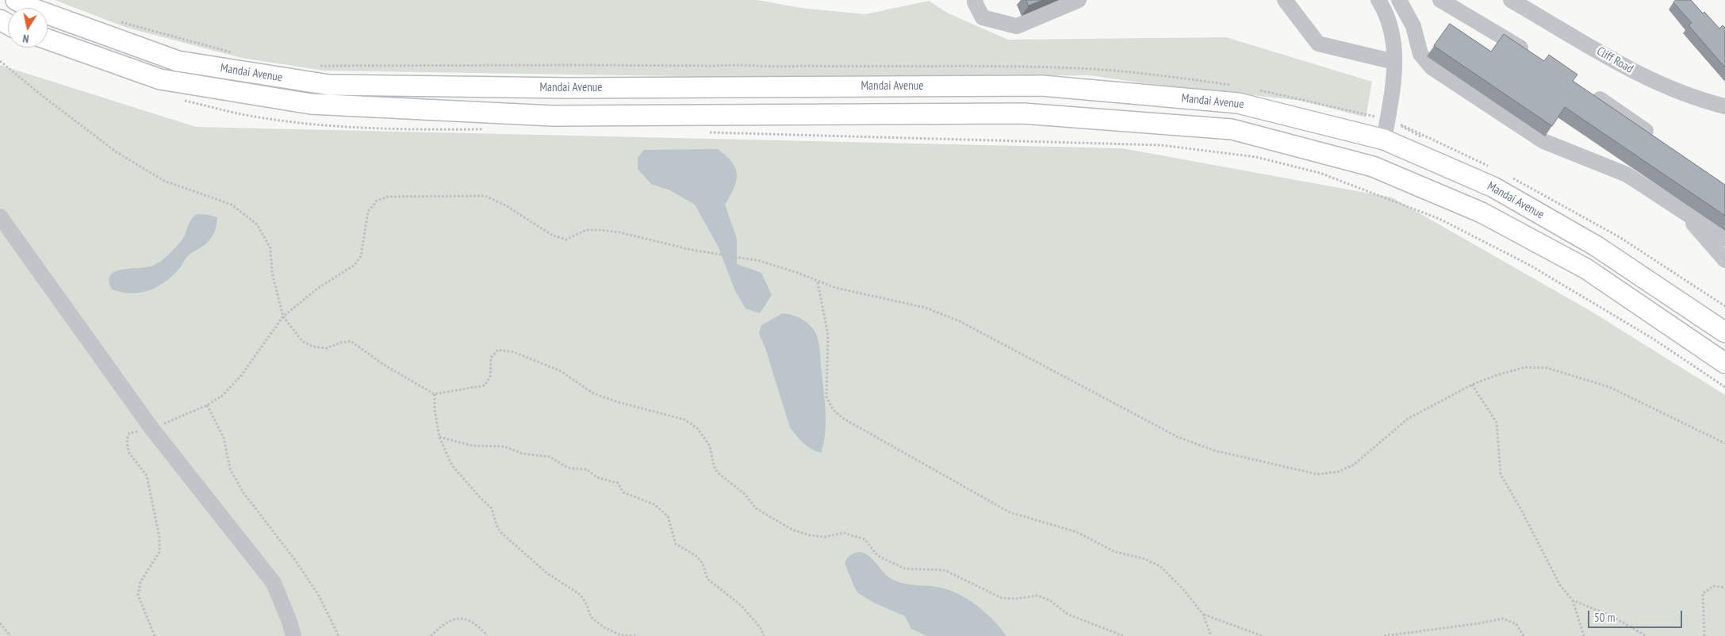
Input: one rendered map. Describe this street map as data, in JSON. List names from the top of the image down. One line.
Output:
{"streets":{"main road":["Mandai Avenue"],"street":["Cliff Road"]},"scale_bar":"50 m","north":"bottom"}
